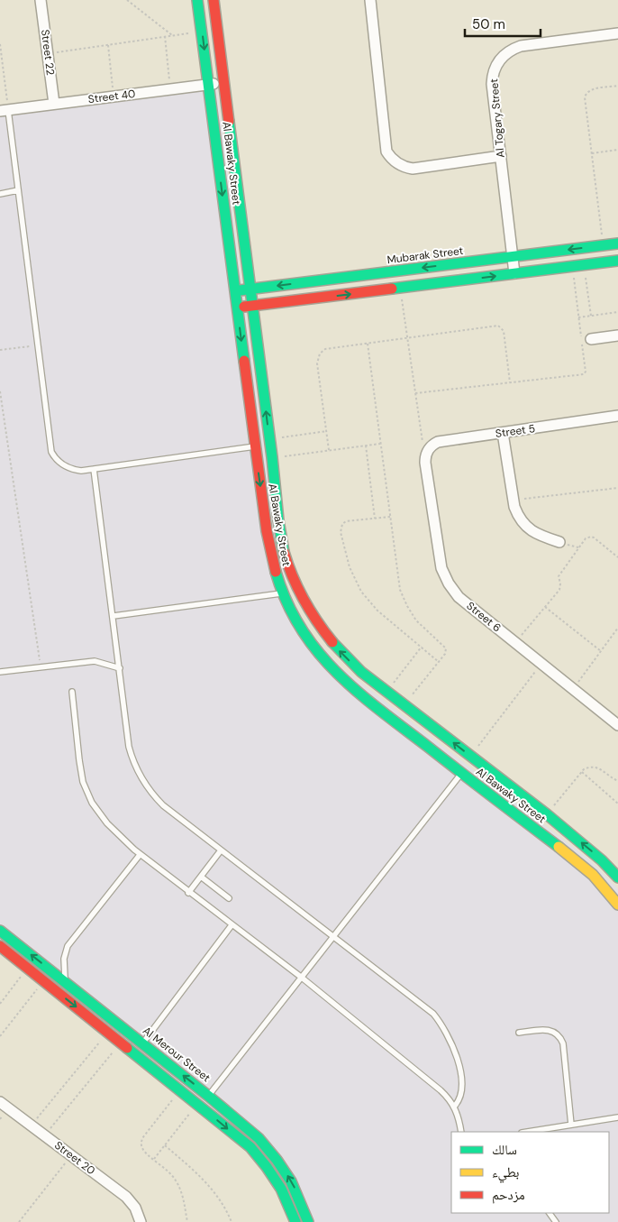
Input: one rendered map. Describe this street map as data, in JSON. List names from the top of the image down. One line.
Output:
{"streets":{"street":["Street 22","Street 40","Al Togary Street","Al Bawaky Street","Mubarak Street","Street 5","Street 6","Al Merour Street","Street 20"]},"crossings":[["Street 22","Street 40"],["Street 40","Al Bawaky Street"],["Al Togary Street","Mubarak Street"],["Al Bawaky Street","Mubarak Street"],["Street 5","Street 6"]],"legend":["سالك","بطيء","مزدحم"],"scale_bar":"50 m"}
